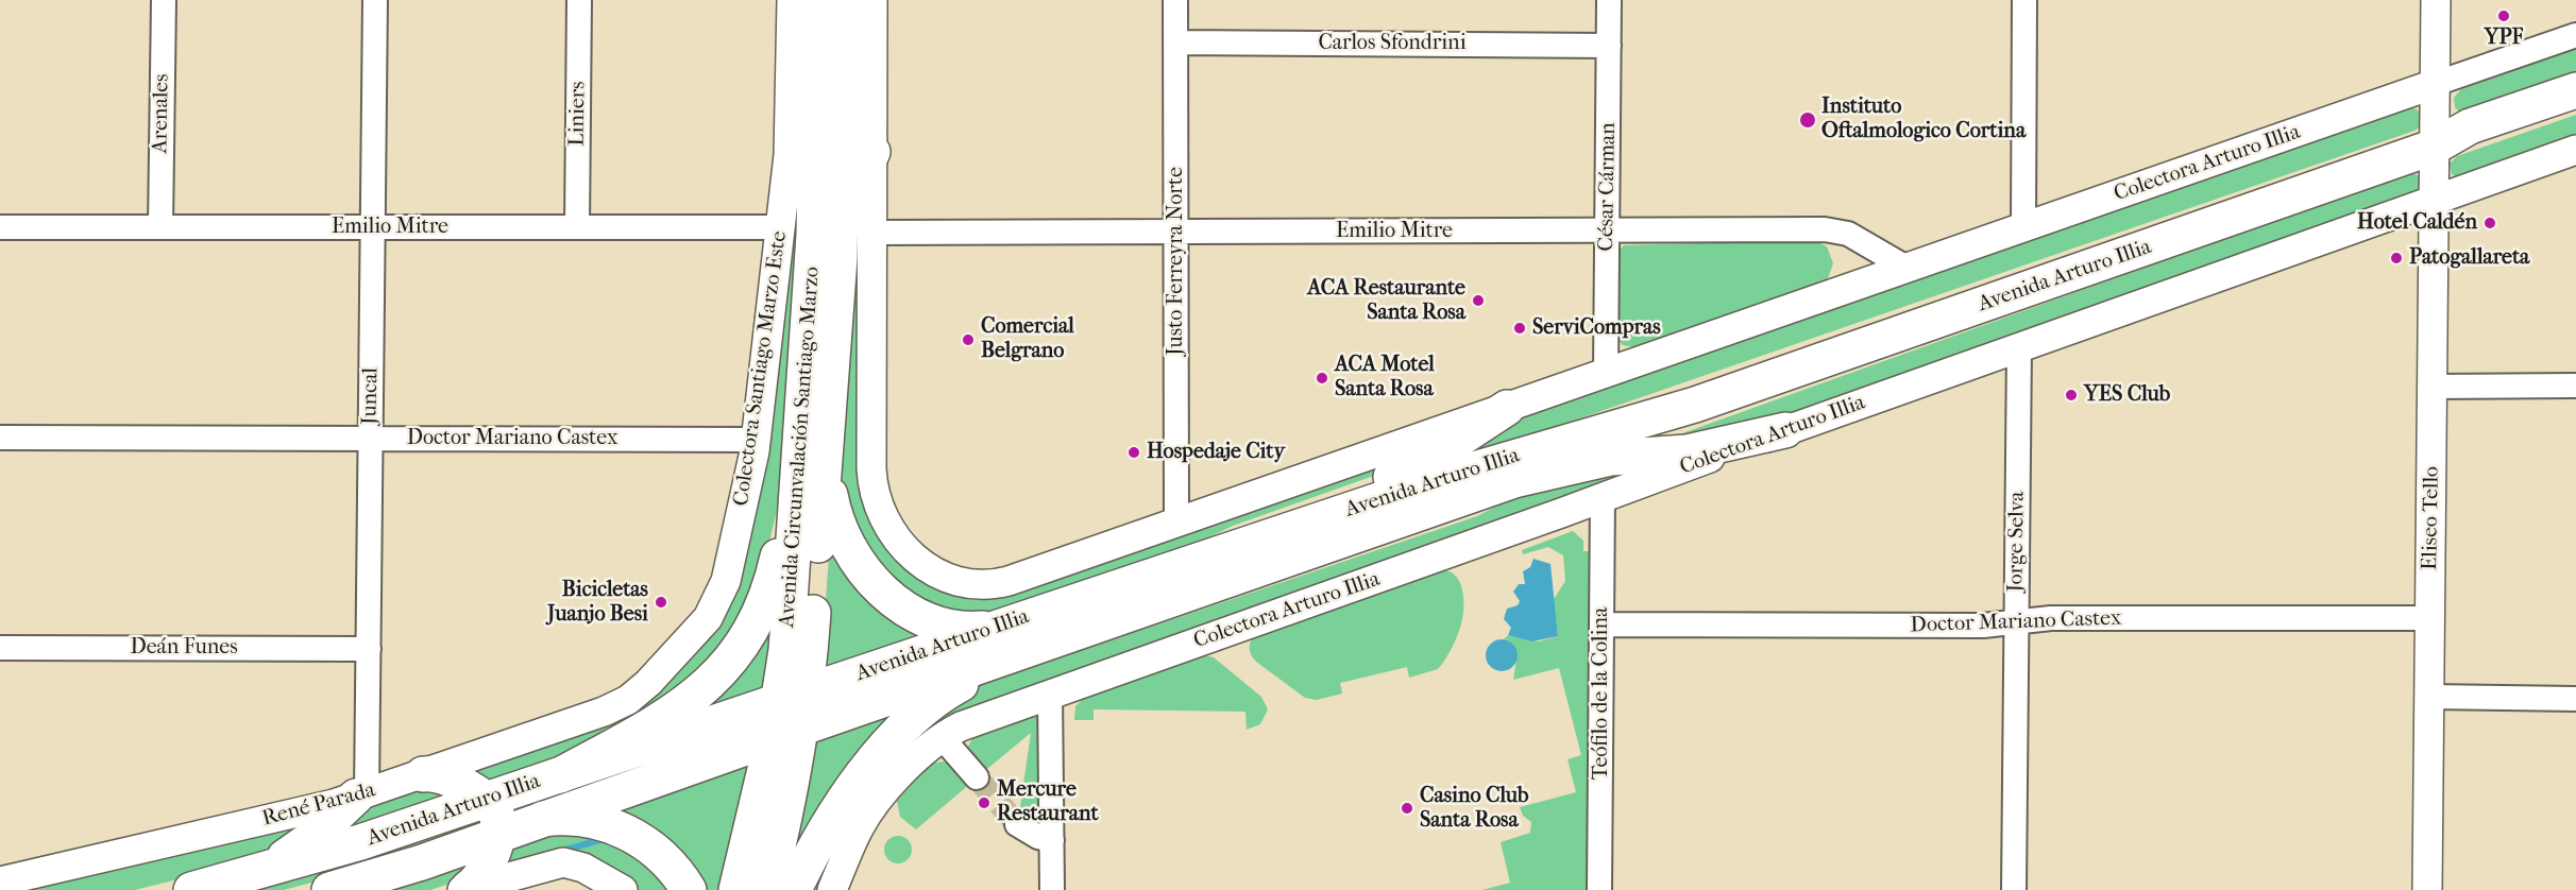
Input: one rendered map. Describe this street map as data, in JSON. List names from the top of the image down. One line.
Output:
{"streets":{"main road":["Avenida Arturo Illia","Avenida Circunvalación Santiago Marzo"],"street":["Carlos Sfondrini","Arenales","Liniers","Colectora Arturo Illia","César Cárman","Emilio Mitre","Justo Ferreyra Norte","Colectora Santiago Marzo Este","Juncal","Doctor Mariano Castex","Eliseo Tello","Jorge Selva","Deán Funes","Teófilo de la Colina","René Parada"]},"crossings":[["Carlos Sfondrini","César Cárman"],["Carlos Sfondrini","Justo Ferreyra Norte"],["Arenales","Emilio Mitre"],["Liniers","Emilio Mitre"],["Colectora Arturo Illia","César Cárman"],["Colectora Arturo Illia","Emilio Mitre"],["Colectora Arturo Illia","Justo Ferreyra Norte"],["Colectora Arturo Illia","Eliseo Tello"],["Colectora Arturo Illia","Jorge Selva"],["Colectora Arturo Illia","Teófilo de la Colina"],["César Cárman","Emilio Mitre"],["Emilio Mitre","Justo Ferreyra Norte"],["Emilio Mitre","Colectora Santiago Marzo Este"],["Emilio Mitre","Juncal"],["Avenida Arturo Illia","Avenida Circunvalación Santiago Marzo"],["Avenida Arturo Illia","Eliseo Tello"],["Colectora Santiago Marzo Este","Doctor Mariano Castex"],["Colectora Santiago Marzo Este","René Parada"],["Juncal","Doctor Mariano Castex"],["Juncal","Deán Funes"],["Juncal","René Parada"],["Doctor Mariano Castex","Eliseo Tello"],["Doctor Mariano Castex","Jorge Selva"],["Doctor Mariano Castex","Teófilo de la Colina"]],"places":["YPF","Instituto Oftalmologico Cortina","Hotel Caldén","Patogallareta","ACA Restaurante Santa Rosa","ServiCompras","Comercial Belgrano","ACA Motel Santa Rosa","YES Club","Hospedaje City","Bicicletas Juanjo Besi","Mercure Restaurant","Casino Club Santa Rosa"]}
